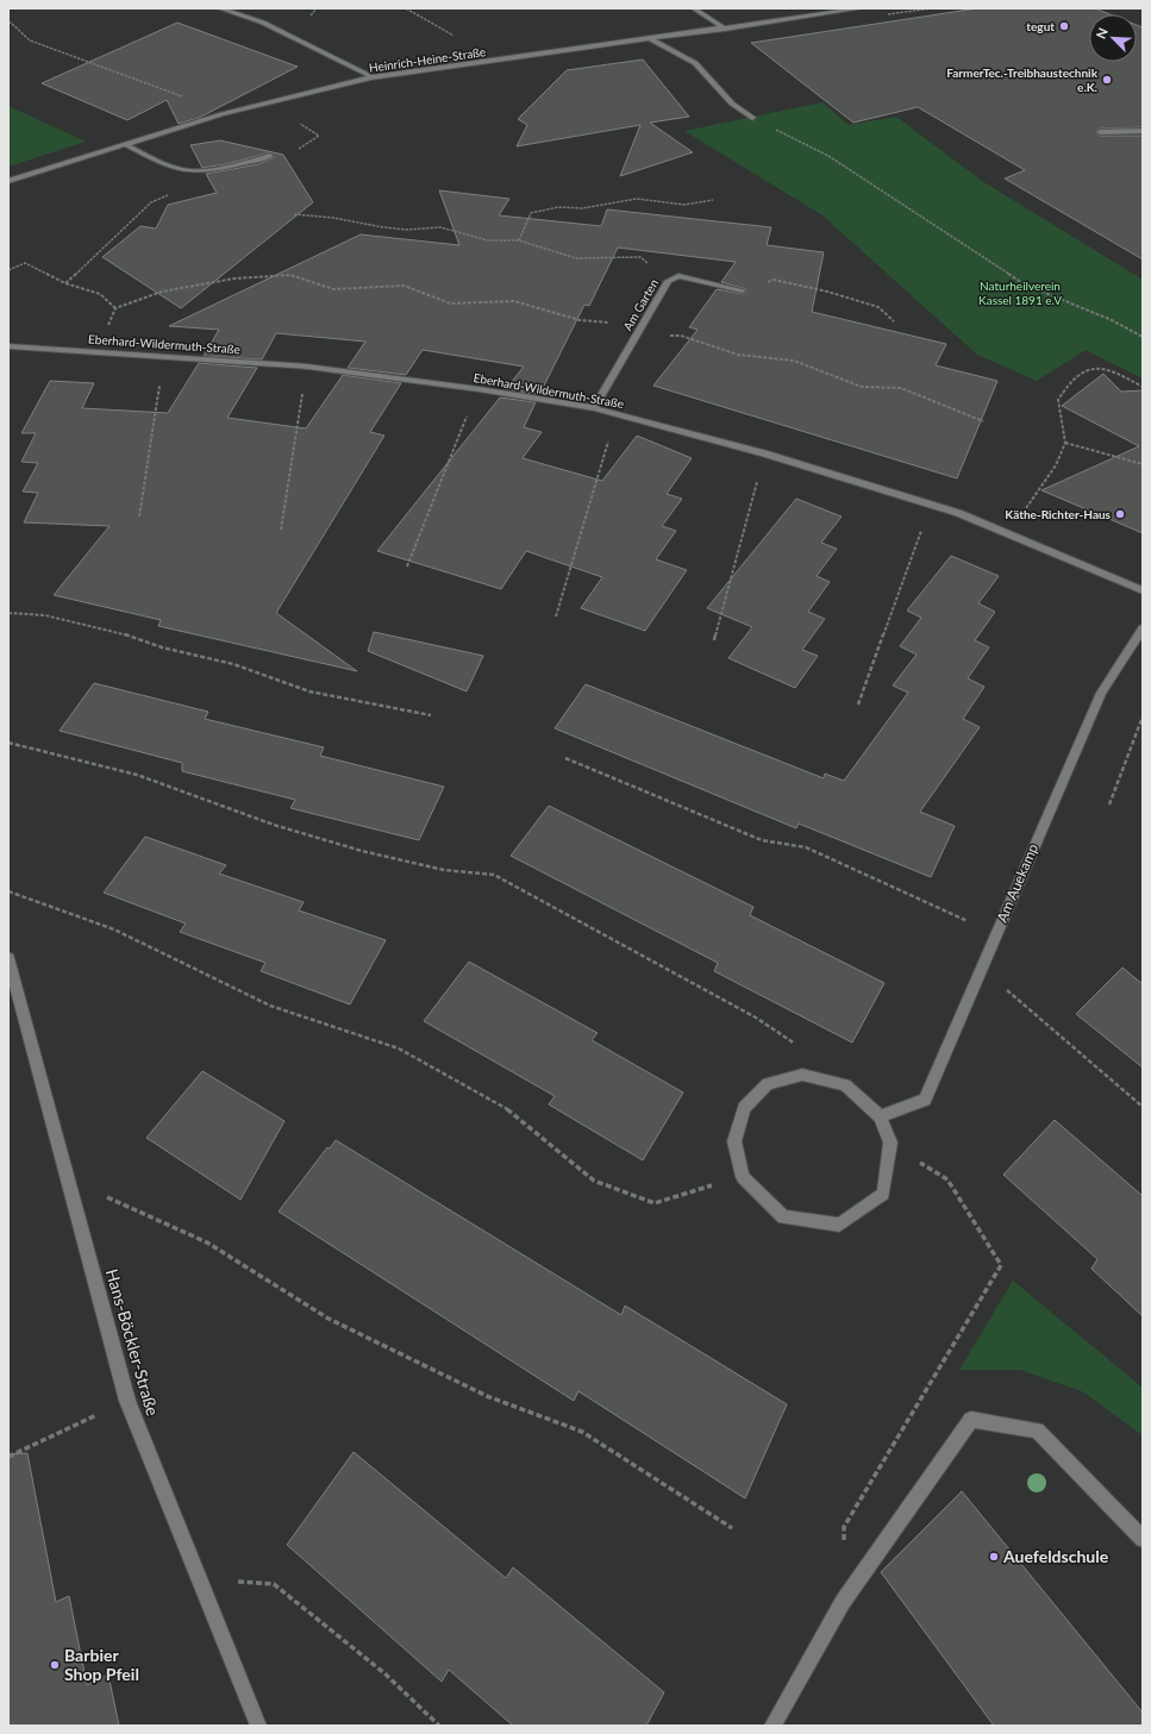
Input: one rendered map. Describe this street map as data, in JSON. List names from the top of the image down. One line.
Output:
{"streets":{"street":["Heinrich-Heine-Straße","Am Garten","Eberhard-Wildermuth-Straße","Am Auekamp","Hans-Böckler-Straße"]},"crossings":[["Am Garten","Eberhard-Wildermuth-Straße"]],"parks":["Naturheilverein Kassel 1891 e.V"],"places":["tegut","FarmerTec.-Treibhaustechnik e.K.","Käthe-Richter-Haus","Auefeldschule","Barbier Shop Pfeil"],"north":"top left"}
